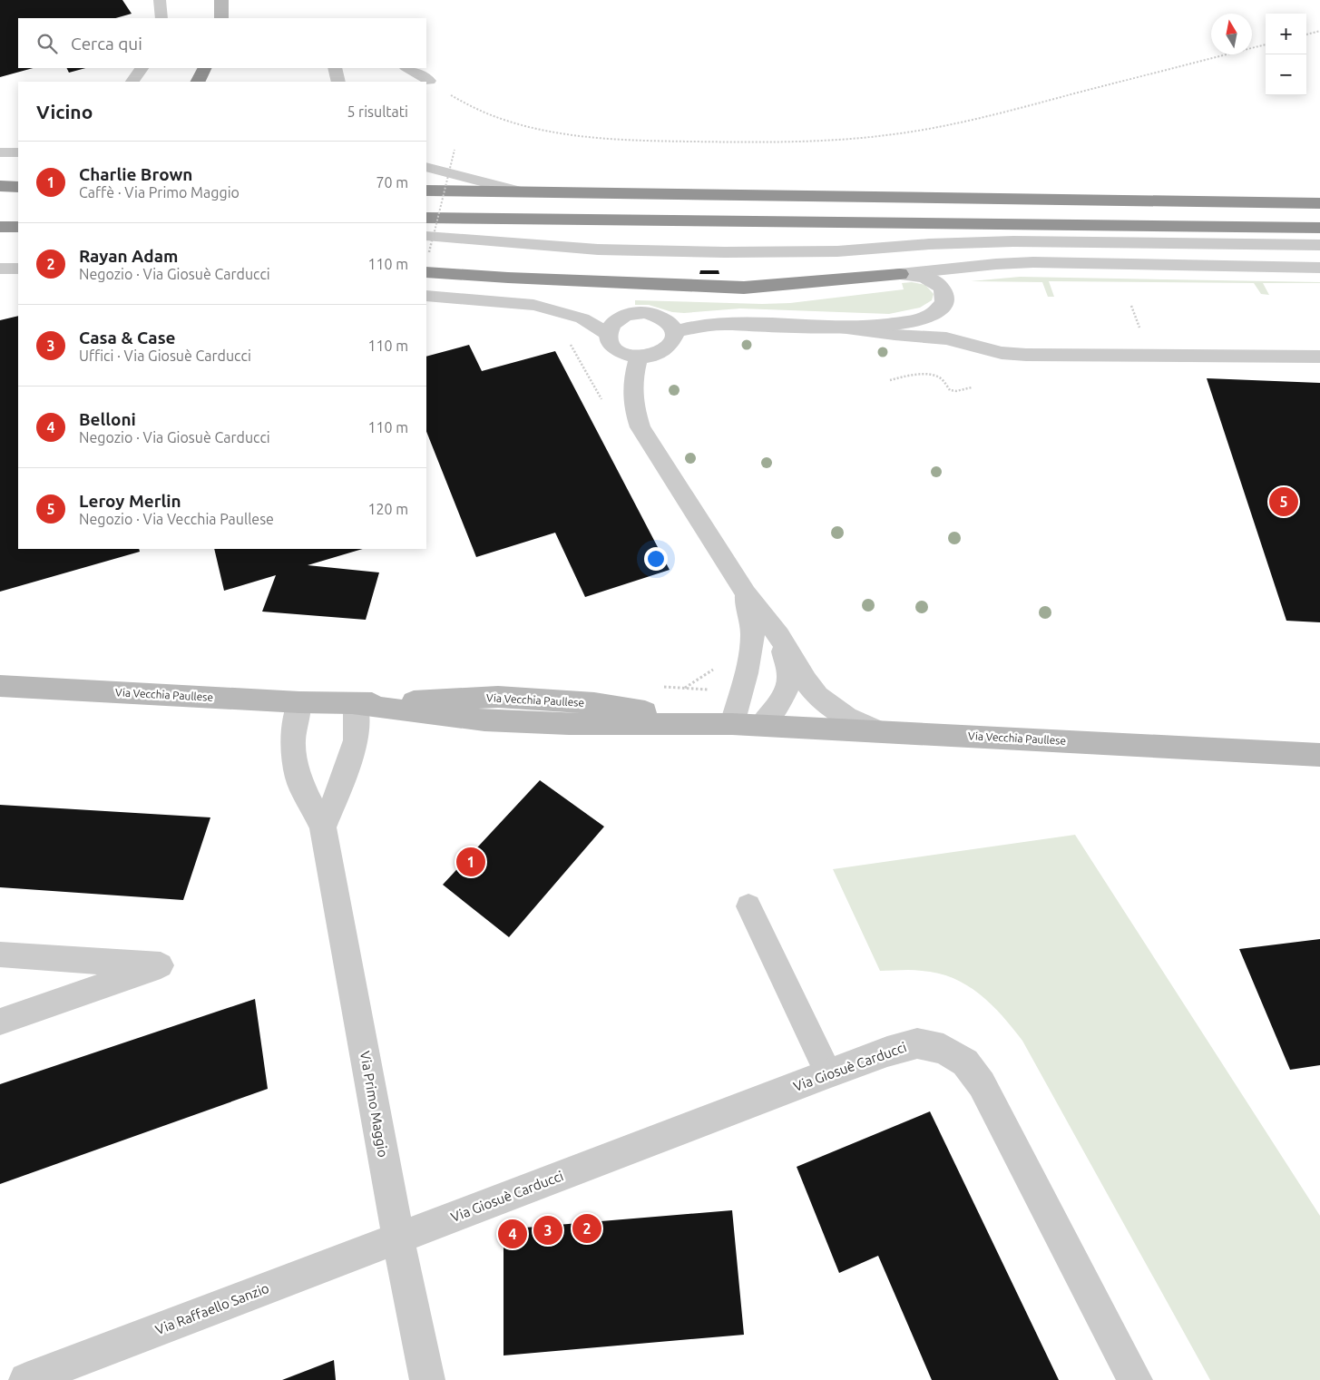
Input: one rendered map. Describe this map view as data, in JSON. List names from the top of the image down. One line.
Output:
{"streets":{"street":["Via Vecchia Paullese","Via Giosuè Carducci","Via Primo Maggio","Via Raffaello Sanzio"]},"crossings":[["Via Vecchia Paullese","Via Primo Maggio"],["Via Giosuè Carducci","Via Primo Maggio"],["Via Giosuè Carducci","Via Raffaello Sanzio"],["Via Primo Maggio","Via Raffaello Sanzio"]],"north":"top","page":{"map_buttons":["+","−"],"search":"Cerca qui","heading":["Vicino","5 risultati"],"list":[{"mark":"1","name":"Charlie Brown","note":"Caffè · Via Primo Maggio","value":"70 m"},{"mark":"2","name":"Rayan Adam","note":"Negozio · Via Giosuè Carducci","value":"110 m"},{"mark":"3","name":"Casa & Case","note":"Uffici · Via Giosuè Carducci","value":"110 m"},{"mark":"4","name":"Belloni","note":"Negozio · Via Giosuè Carducci","value":"110 m"},{"mark":"5","name":"Leroy Merlin","note":"Negozio · Via Vecchia Paullese","value":"120 m"}],"pins":["5","1","2","3","4"]}}
